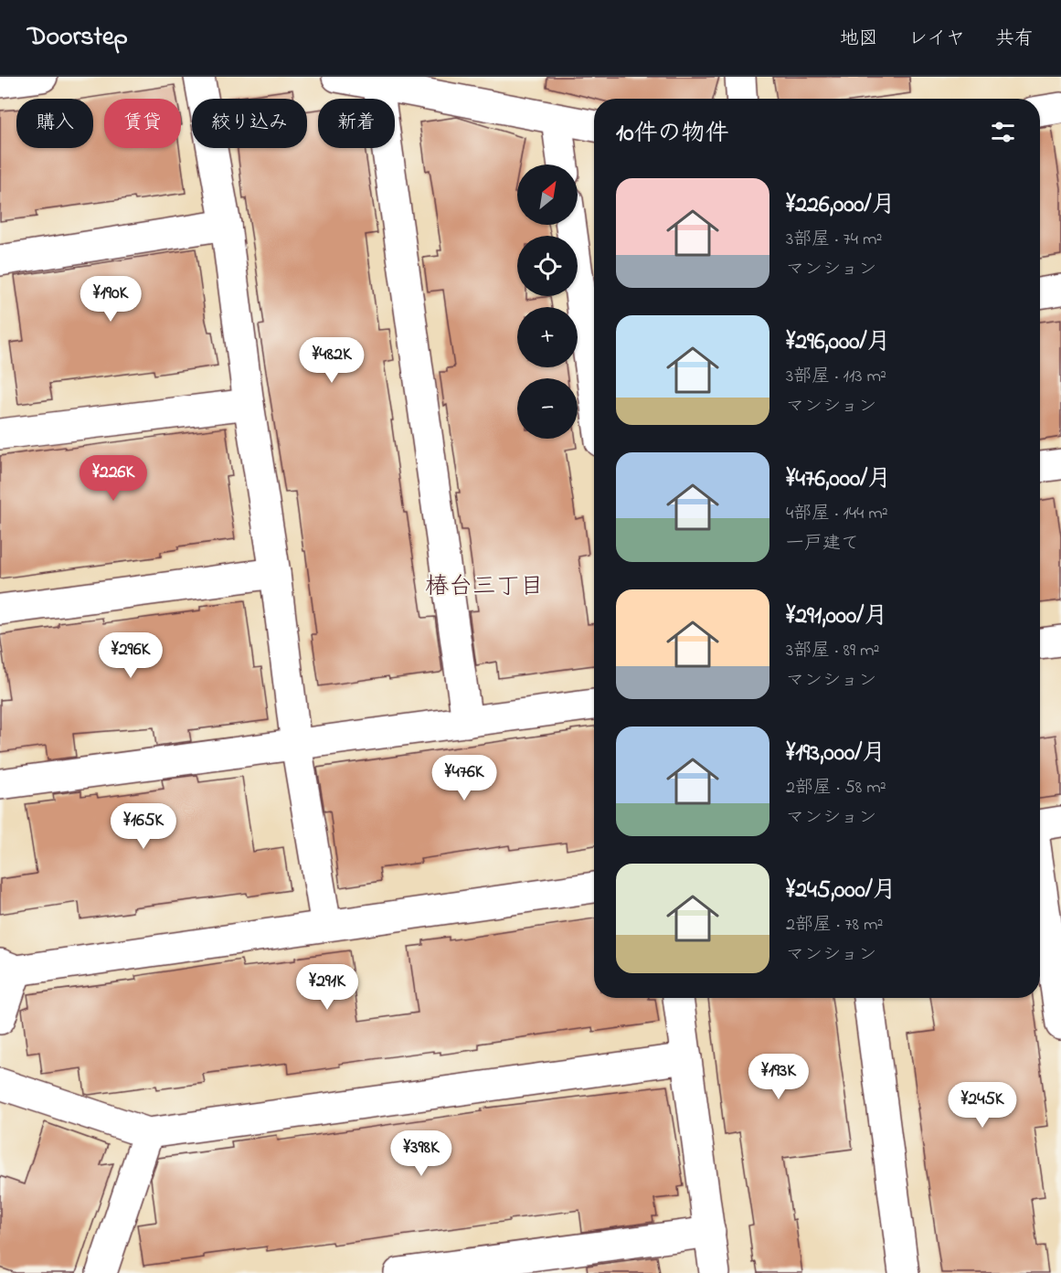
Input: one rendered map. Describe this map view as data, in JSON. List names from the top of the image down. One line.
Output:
{"districts":["椿台三丁目"],"north":"top right","page":{"header":"Doorstep","nav":["地図","レイヤ","共有"],"chip":["購入","賃貸","絞り込み","新着"],"heading":"10件の物件","map_buttons":["+","−"],"list":[{"name":"¥226,000/月","note":"3部屋 · 74 m² · マンション"},{"name":"¥296,000/月","note":"3部屋 · 113 m² · マンション"},{"name":"¥476,000/月","note":"4部屋 · 144 m² · 一戸建て"},{"name":"¥291,000/月","note":"3部屋 · 89 m² · マンション"},{"name":"¥193,000/月","note":"2部屋 · 58 m² · マンション"},{"name":"¥245,000/月","note":"2部屋 · 78 m² · マンション"}],"price":["¥190K","¥482K","¥226K","¥296K","¥476K","¥165K","¥291K","¥193K","¥245K","¥398K"]}}
